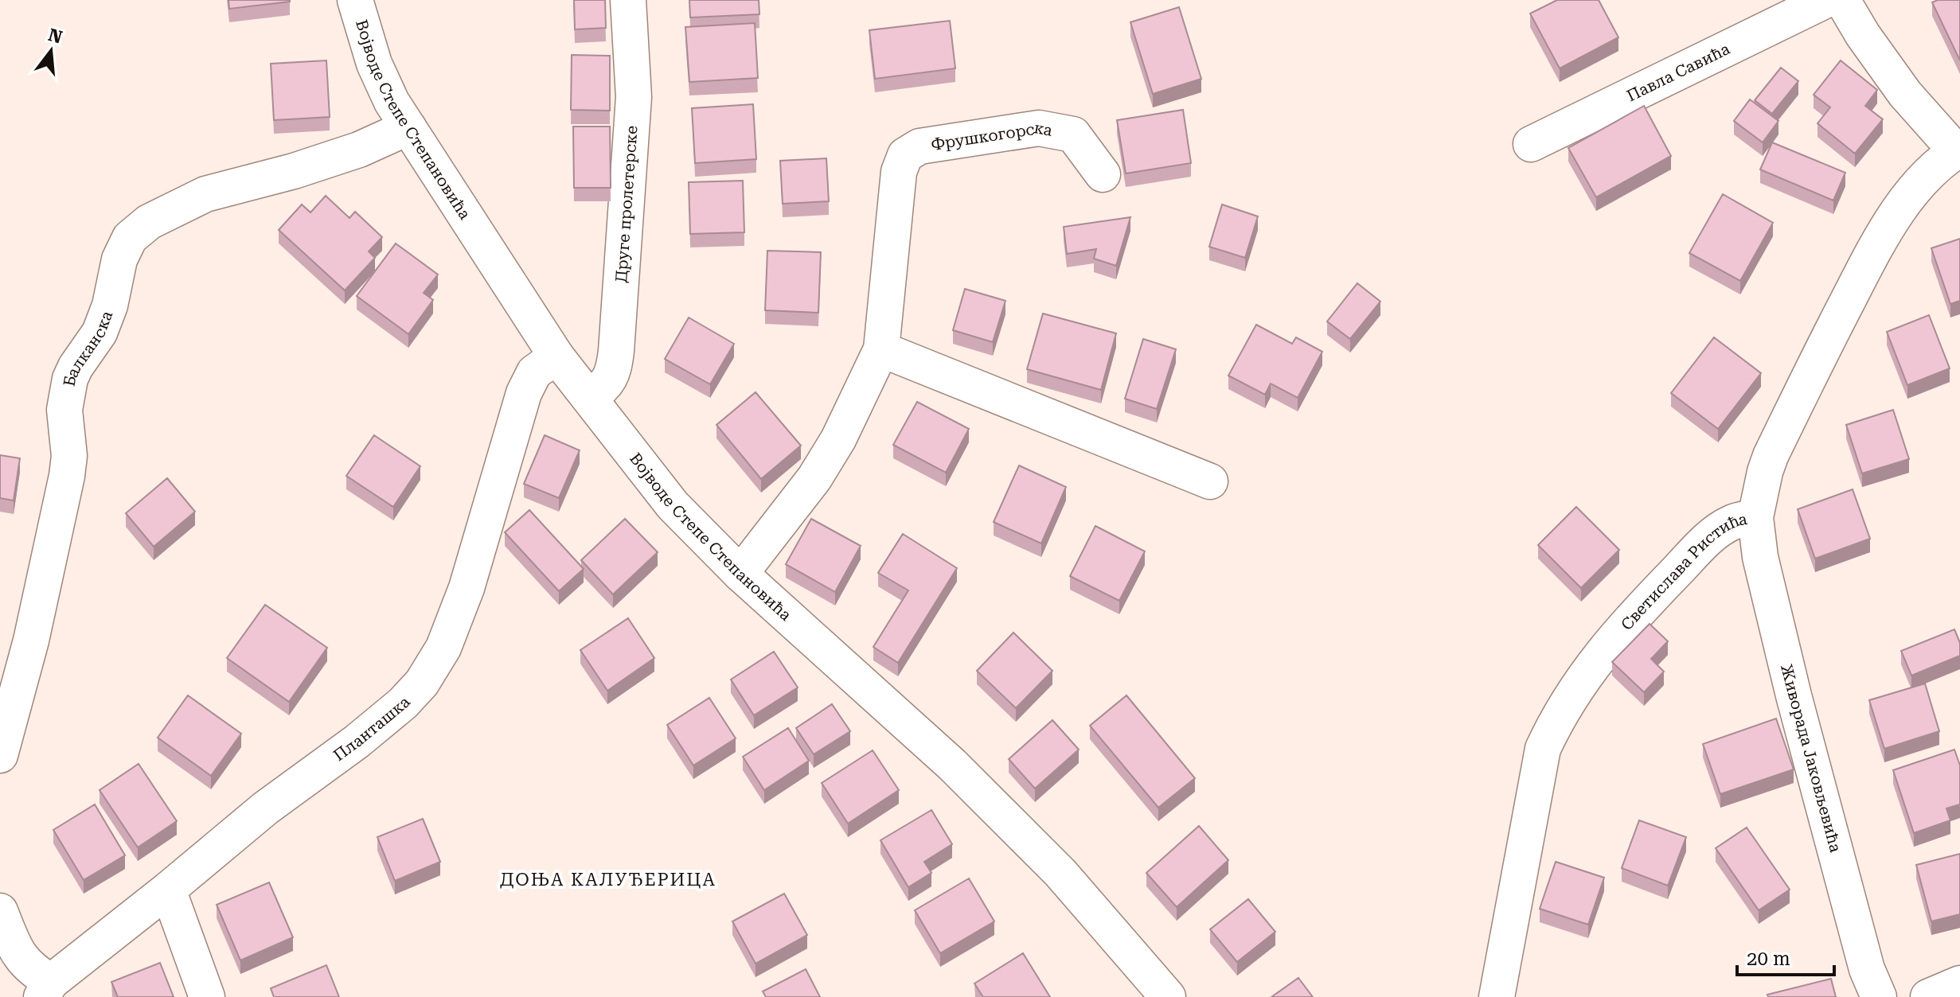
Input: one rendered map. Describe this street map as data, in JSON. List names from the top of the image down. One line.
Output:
{"streets":{"street":["Павла Савића","Војводе Степе Степановића","Фрушкогорска","Друге пролетерске","Балканска","Светислава Ристића","Планташка","Живорада Јаковљевића"]},"crossings":[["Војводе Степе Степановића","Фрушкогорска"],["Војводе Степе Степановића","Друге пролетерске"],["Војводе Степе Степановића","Балканска"],["Војводе Степе Степановића","Планташка"],["Светислава Ристића","Живорада Јаковљевића"]],"districts":["ДОЊА КАЛУЂЕРИЦА"],"scale_bar":"20 m","north":"top"}
